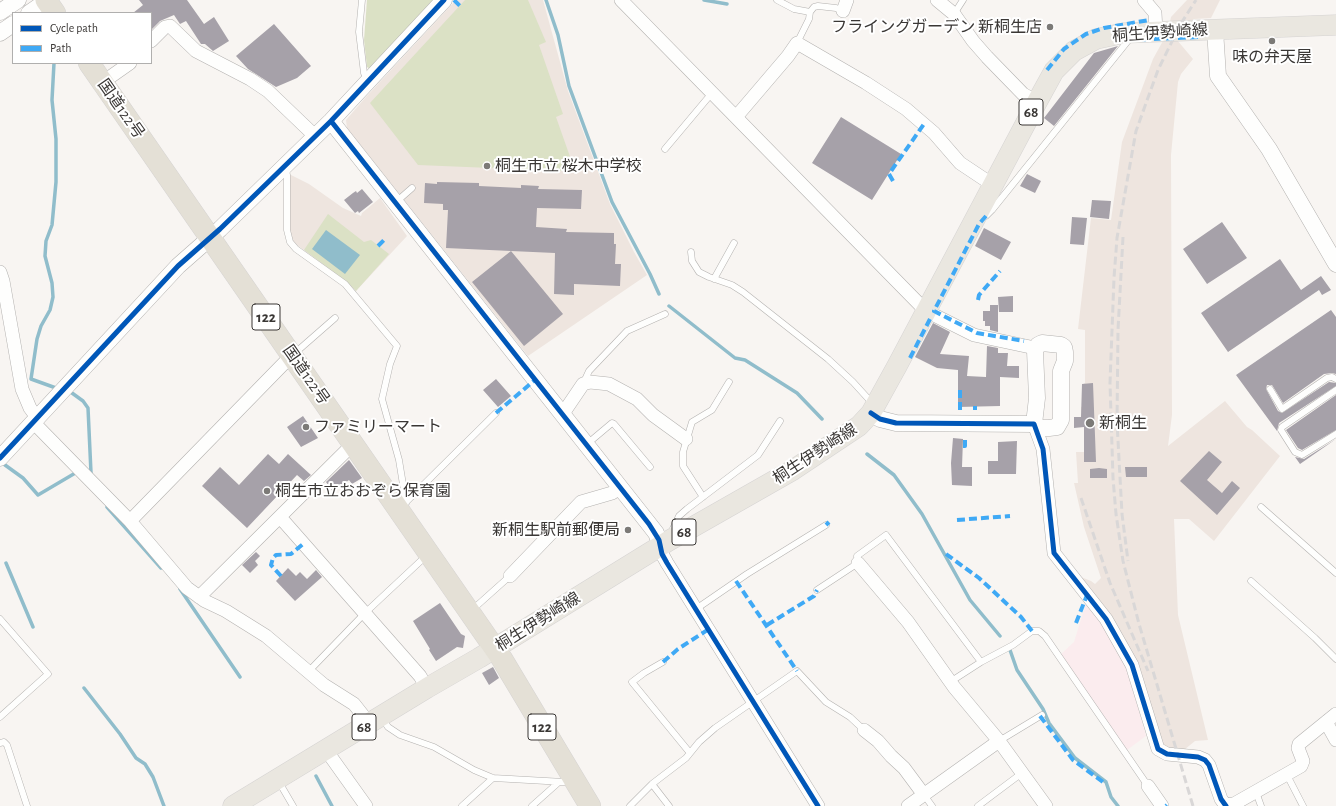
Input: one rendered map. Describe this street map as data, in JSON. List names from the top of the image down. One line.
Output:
{"streets":{"highway":["国道122号","122"],"main road":["桐生伊勢崎線","68"]},"crossings":[["桐生伊勢崎線","国道122号"],["桐生伊勢崎線","122"],["国道122号","122"]],"places":["フライングガーデン 新桐生店","味の弁天屋","桐生市立 桜木中学校","新桐生","ファミリーマート","桐生市立おおぞら保育園","新桐生駅前郵便局"],"legend":["Cycle path","Path"]}
